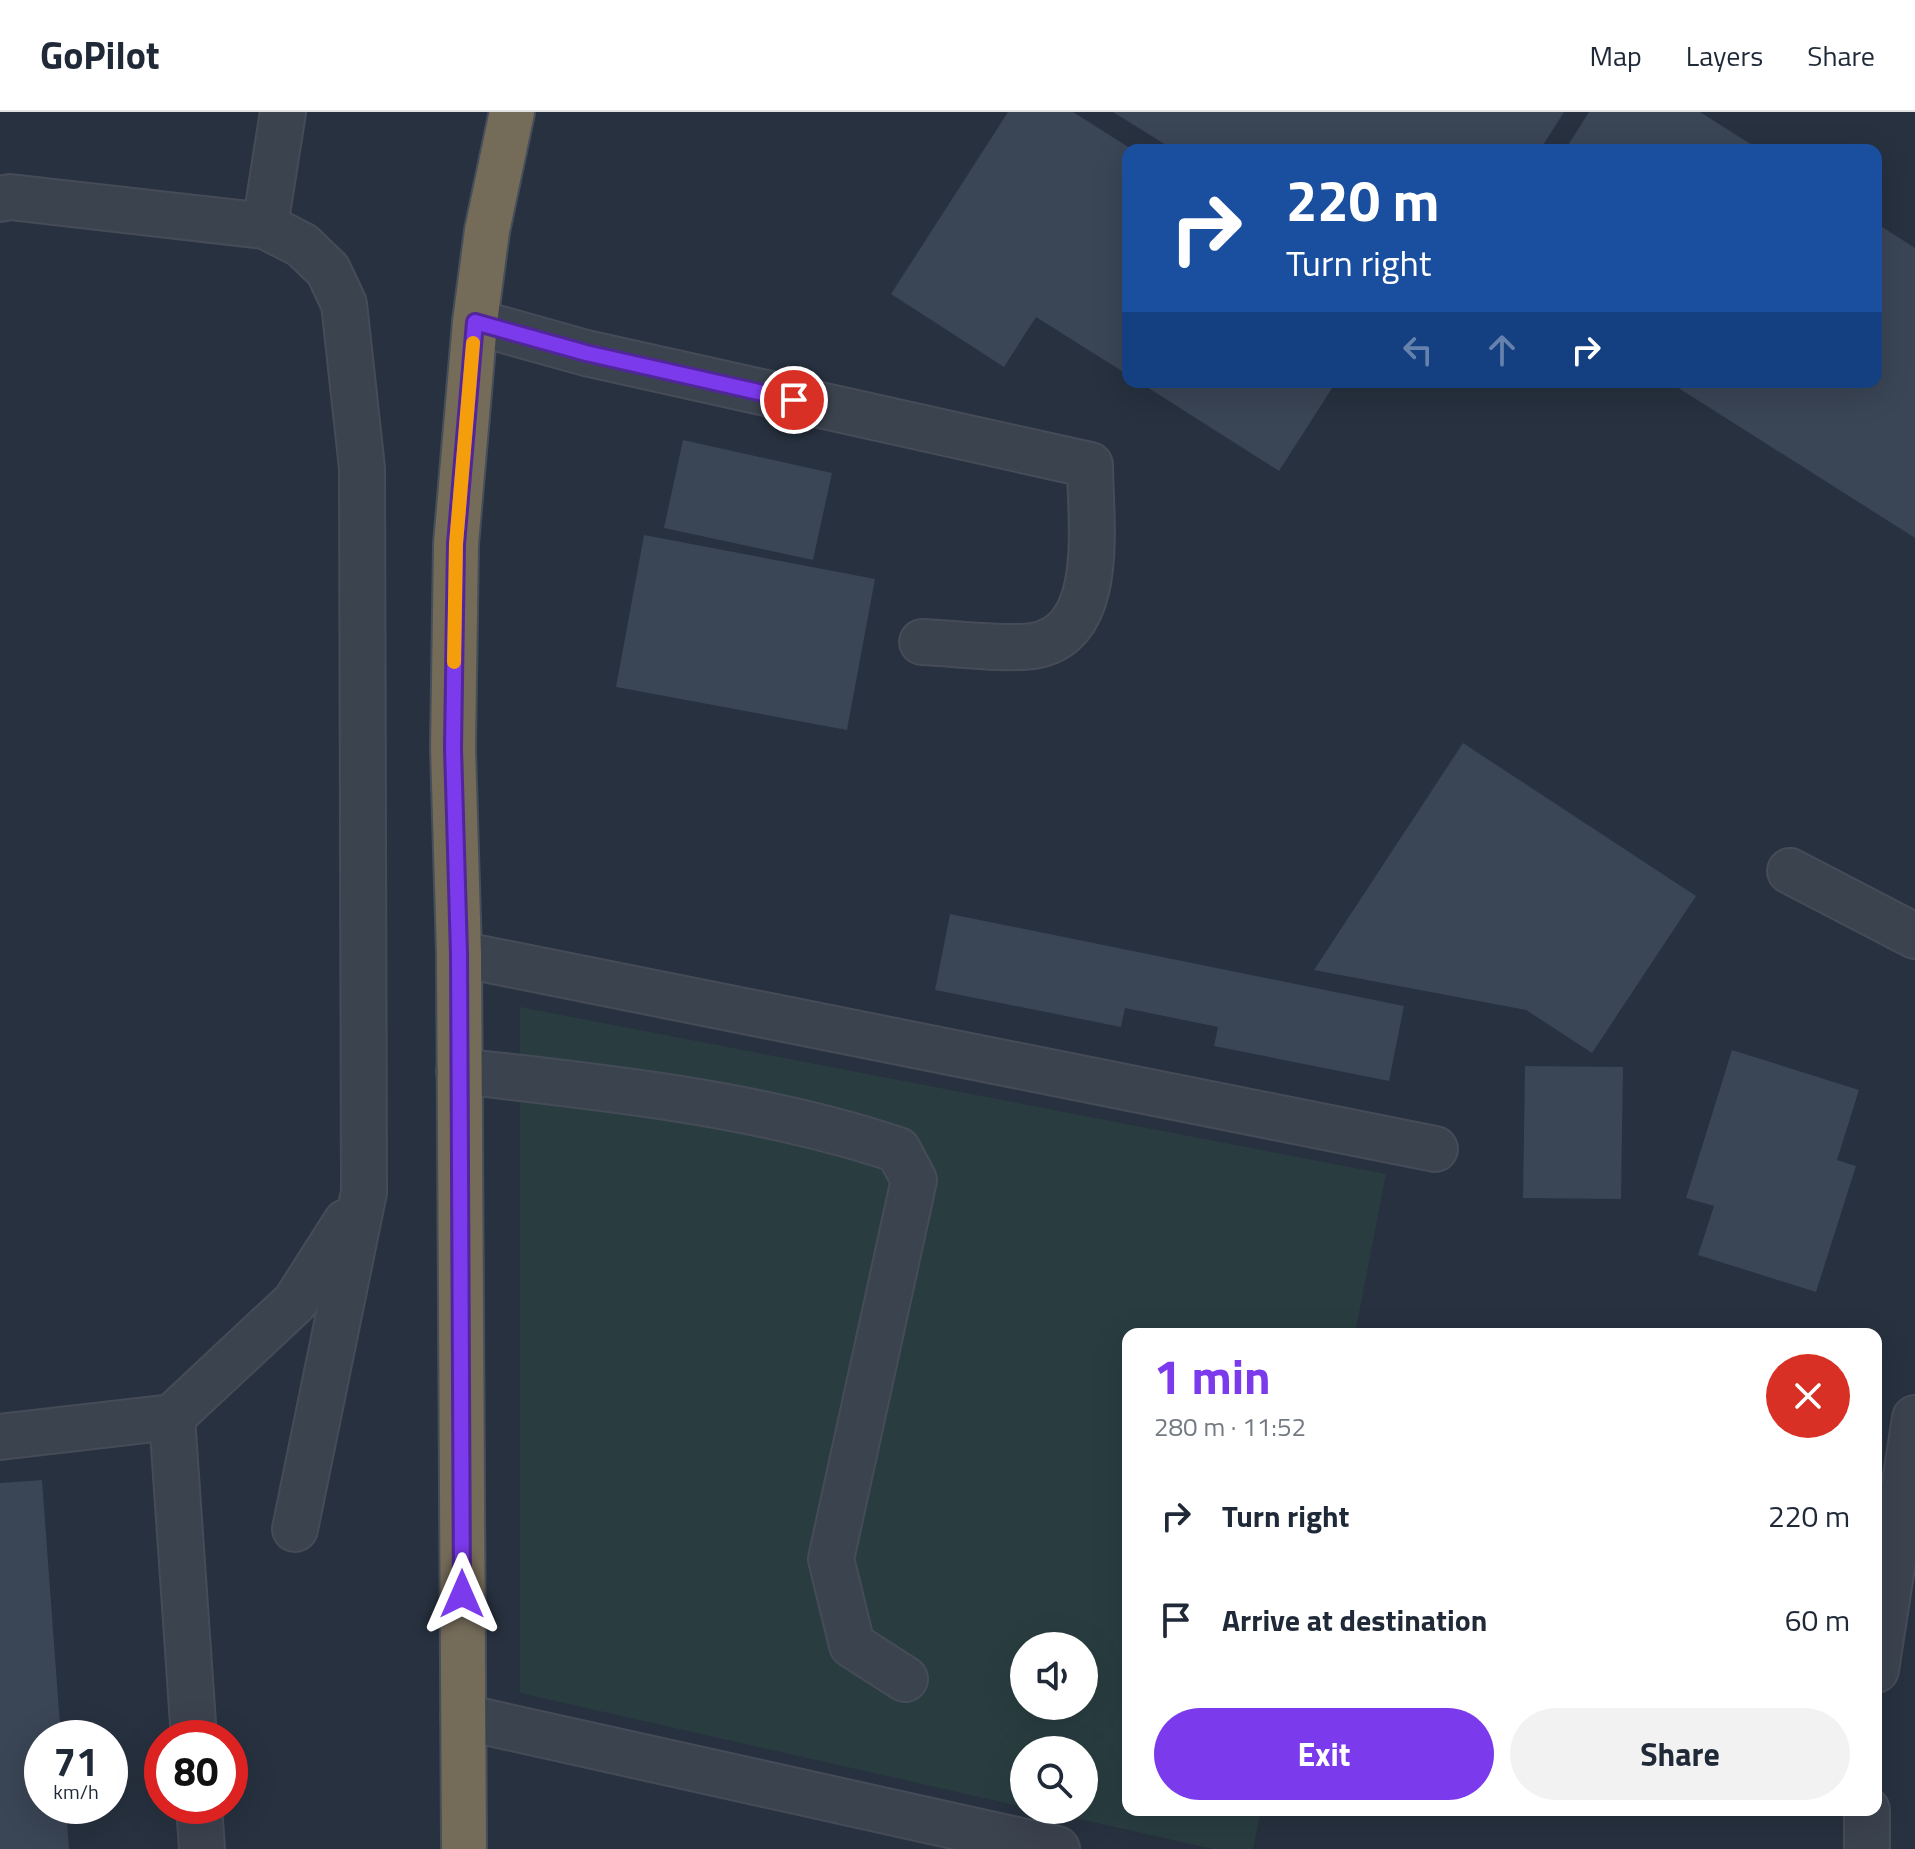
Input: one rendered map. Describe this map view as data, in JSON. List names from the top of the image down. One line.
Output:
{"page":{"header":"GoPilot","nav":["Map","Layers","Share"],"turn":["220 m","Turn right"],"heading":["1 min","280 m · 11:52"],"list":[{"name":"Turn right","value":"220 m"},{"name":"Arrive at destination","value":"60 m"}],"buttons":["Exit","Share"],"speed":"71 km/h","limit":"80"}}
